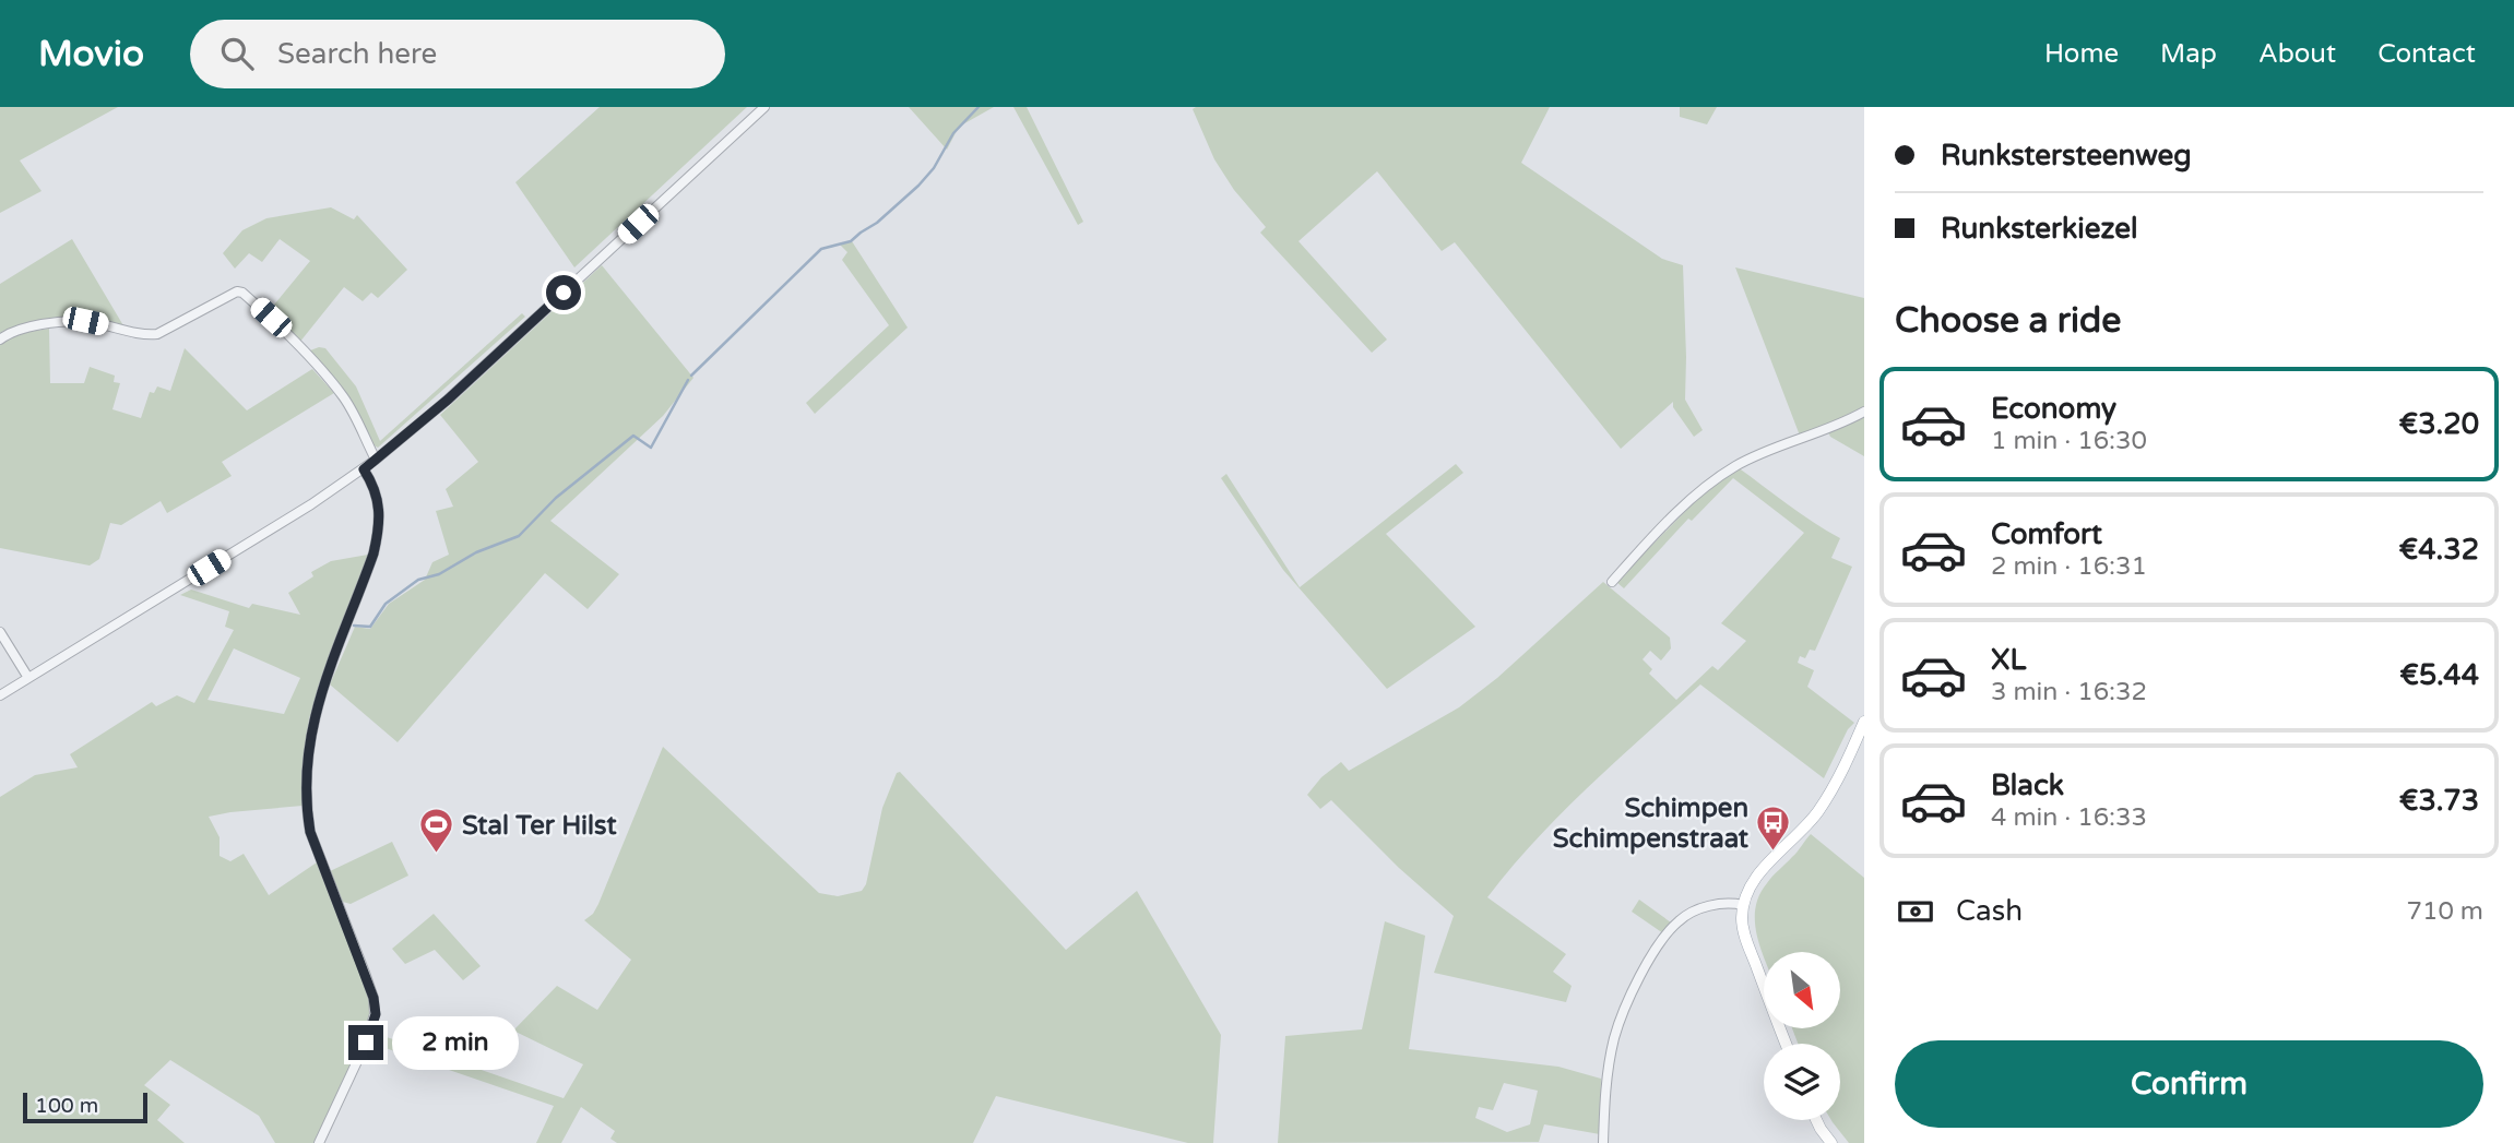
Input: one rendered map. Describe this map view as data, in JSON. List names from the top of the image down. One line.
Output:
{"places":{"bus stop":["Schimpen Schimpenstraat"],"sports":["Stal Ter Hilst"]},"scale_bar":"100 m","north":"bottom right","page":{"header":"Movio","search":"Search here","nav":["Home","Map","About","Contact"],"banner":["Runkstersteenweg","Runksterkiezel"],"heading":"Choose a ride","list":[{"name":"Economy","note":"1 min · 16:30","value":"€3.20"},{"name":"Comfort","note":"2 min · 16:31","value":"€4.32"},{"name":"XL","note":"3 min · 16:32","value":"€5.44"},{"name":"Black","note":"4 min · 16:33","value":"€3.73"}],"pay":["Cash","710 m"],"bubble":"2 min","buttons":"Confirm","scale":"100 m"}}
